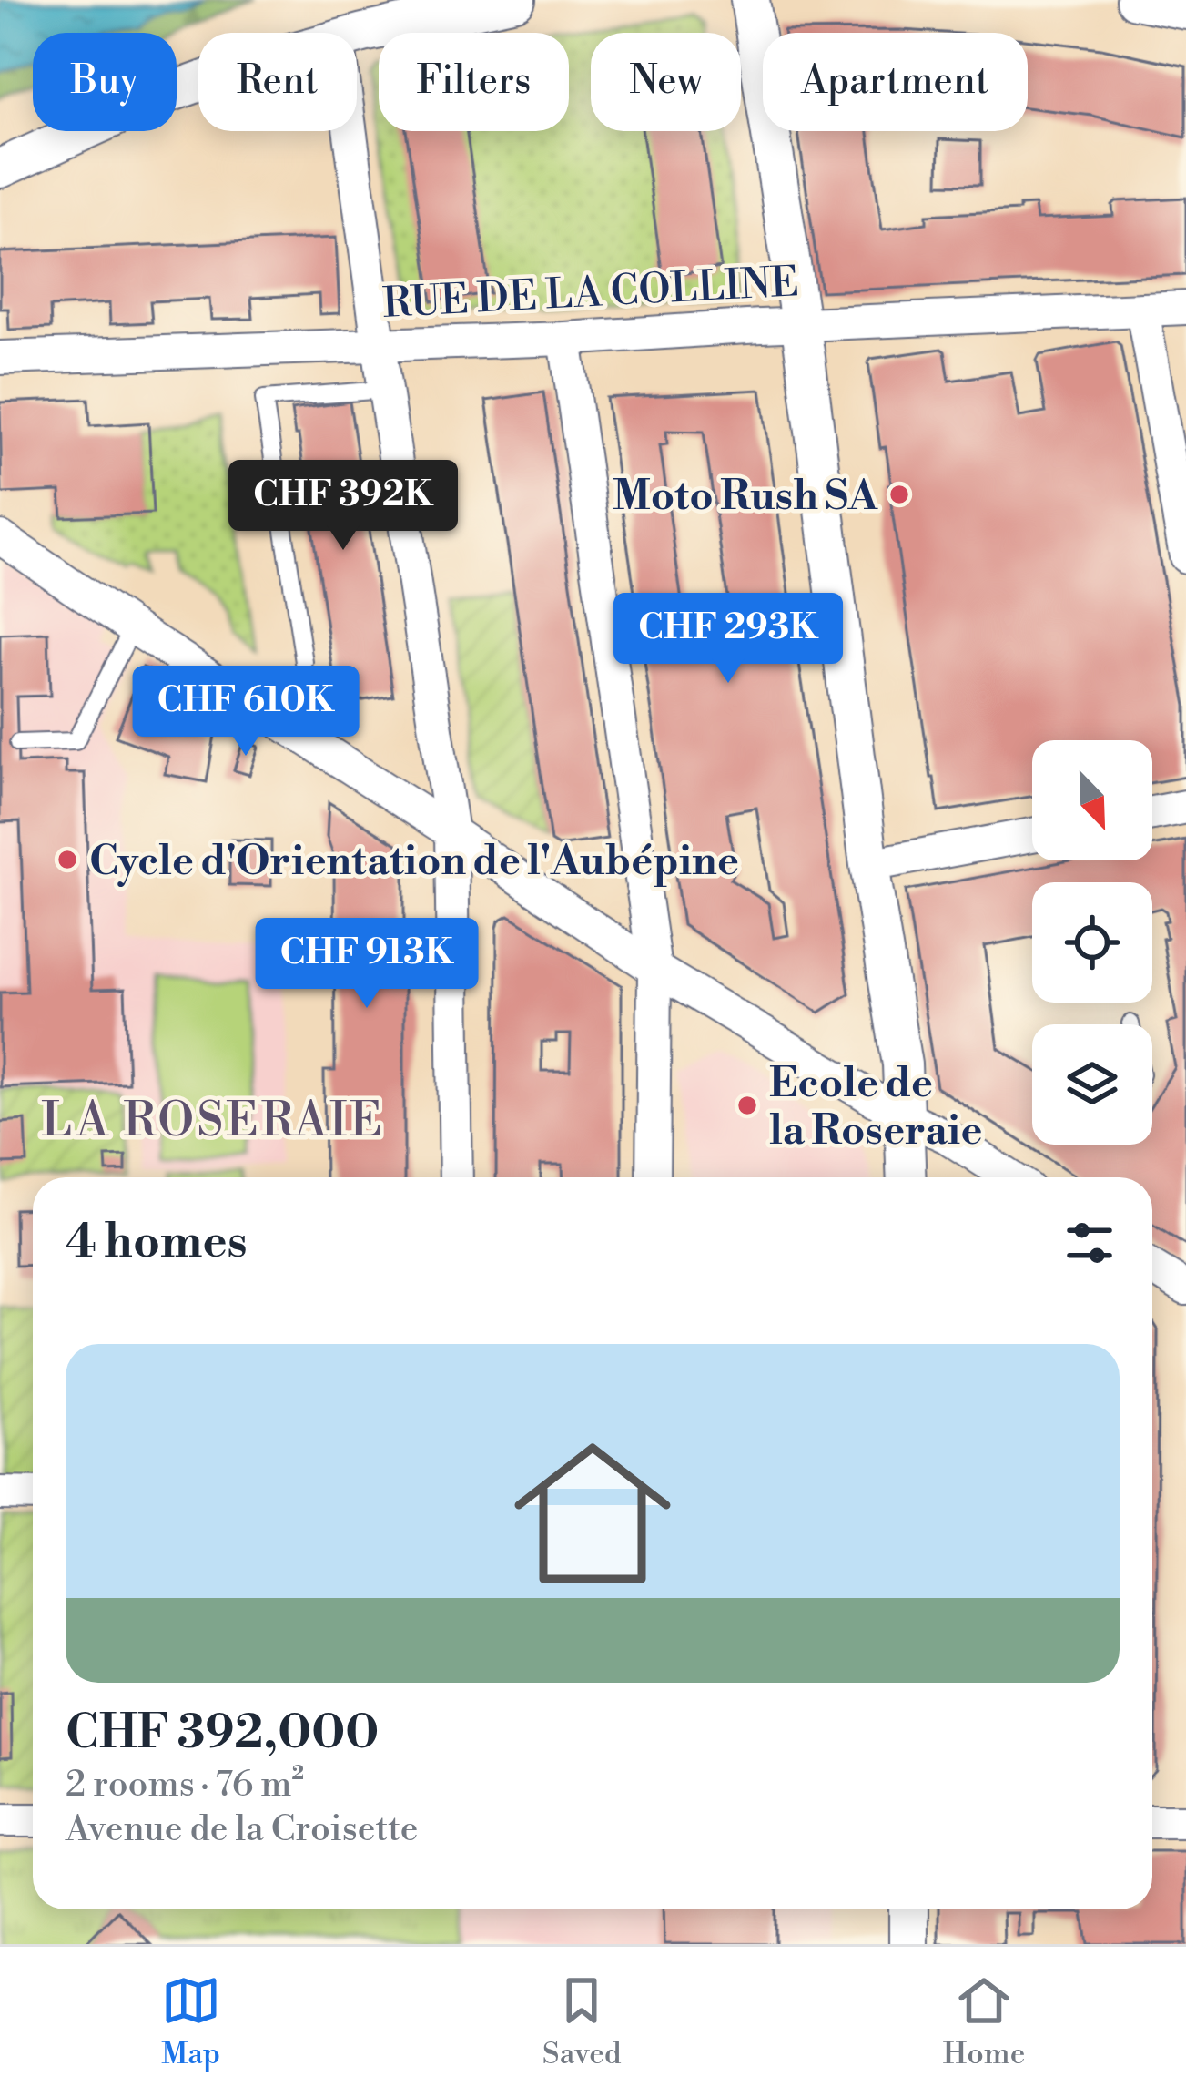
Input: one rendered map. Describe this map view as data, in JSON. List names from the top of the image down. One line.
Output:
{"streets":{"street":["RUE DE LA COLLINE"]},"districts":["LA ROSERAIE"],"places":["Moto Rush SA","Cycle d'Orientation de l'Aubépine","Ecole de la Roseraie"],"north":"bottom right","page":{"chip":["Buy","Rent","Filters","New","Apartment"],"price":["CHF 392K","CHF 293K","CHF 610K","CHF 913K"],"heading":"4 homes","list":[{"name":"CHF 392,000","note":"2 rooms · 76 m² · Avenue de la Croisette"}],"tabs":["Map","Saved","Home"]}}
